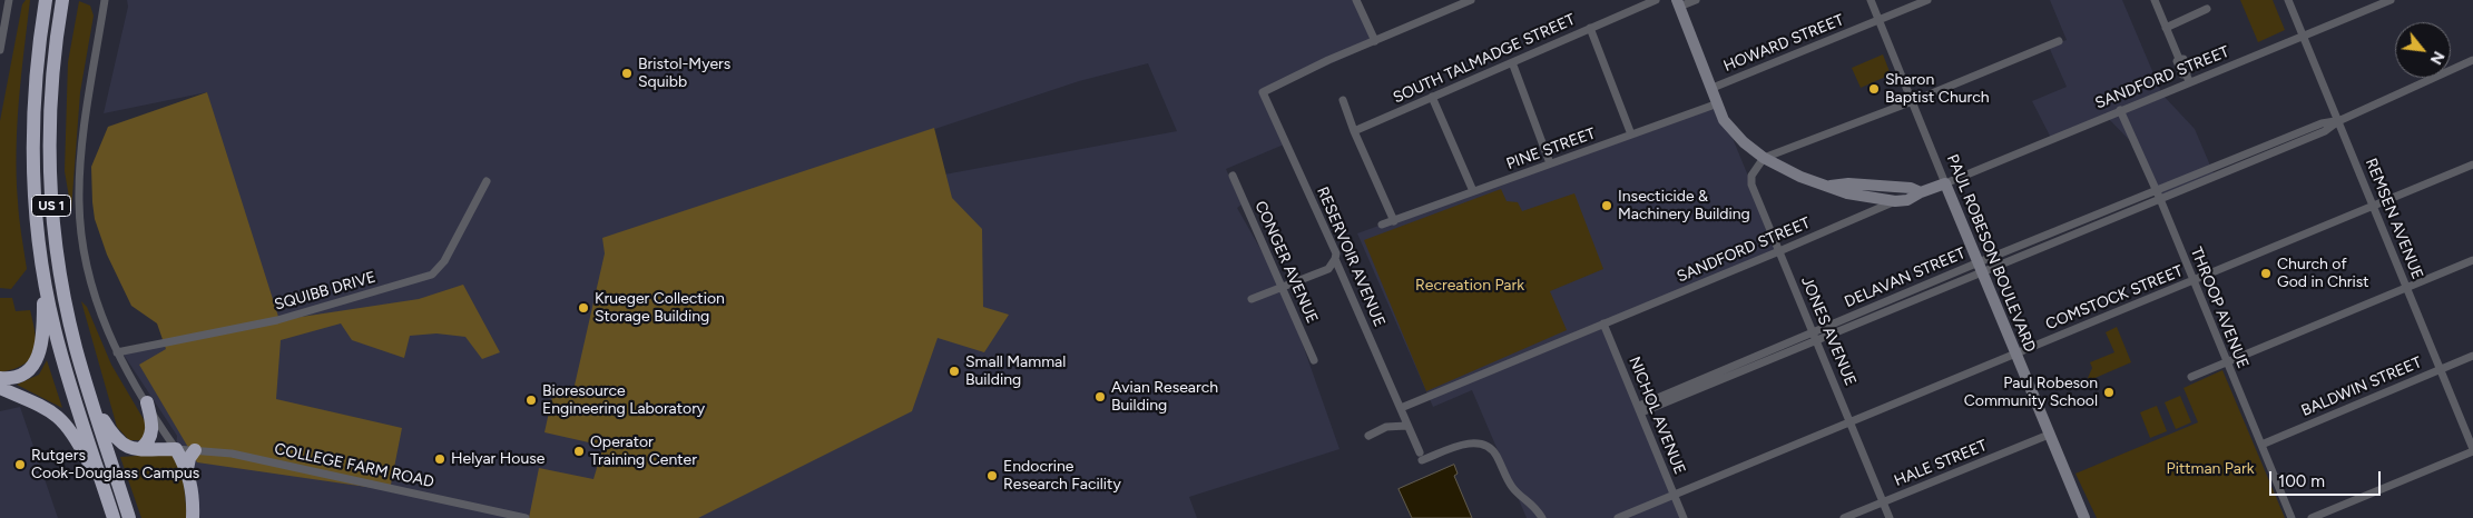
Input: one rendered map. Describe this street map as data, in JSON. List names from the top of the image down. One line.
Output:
{"streets":{"highway":["US 1"],"street":["HOWARD STREET","SOUTH TALMADGE STREET","SANDFORD STREET","PINE STREET","REMSEN AVENUE","PAUL ROBESON BOULEVARD","RESERVOIR AVENUE","CONGER AVENUE","DELAVAN STREET","SQUIBB DRIVE","COMSTOCK STREET","THROOP AVENUE","JONES AVENUE","BALDWIN STREET","NICHOL AVENUE","HALE STREET","COLLEGE FARM ROAD"]},"crossings":[["HOWARD STREET","PAUL ROBESON BOULEVARD"],["SANDFORD STREET","REMSEN AVENUE"],["SANDFORD STREET","PAUL ROBESON BOULEVARD"],["SANDFORD STREET","RESERVOIR AVENUE"],["SANDFORD STREET","THROOP AVENUE"],["SANDFORD STREET","JONES AVENUE"],["SANDFORD STREET","NICHOL AVENUE"],["REMSEN AVENUE","DELAVAN STREET"],["REMSEN AVENUE","COMSTOCK STREET"],["REMSEN AVENUE","BALDWIN STREET"],["PAUL ROBESON BOULEVARD","DELAVAN STREET"],["PAUL ROBESON BOULEVARD","COMSTOCK STREET"],["PAUL ROBESON BOULEVARD","HALE STREET"],["DELAVAN STREET","THROOP AVENUE"],["DELAVAN STREET","JONES AVENUE"],["DELAVAN STREET","NICHOL AVENUE"],["COMSTOCK STREET","THROOP AVENUE"],["COMSTOCK STREET","JONES AVENUE"],["COMSTOCK STREET","NICHOL AVENUE"],["THROOP AVENUE","BALDWIN STREET"],["JONES AVENUE","HALE STREET"]],"parks":["Recreation Park","Pittman Park"],"places":["Bristol-Myers Squibb","Sharon Baptist Church","Insecticide & Machinery Building","Church of God in Christ","Krueger Collection Storage Building","Small Mammal Building","Paul Robeson Community School","Avian Research Building","Bioresource Engineering Laboratory","Operator Training Center","Helyar House","Rutgers Cook-Douglass Campus","Endocrine Research Facility"],"scale_bar":"100 m","north":"bottom right"}
